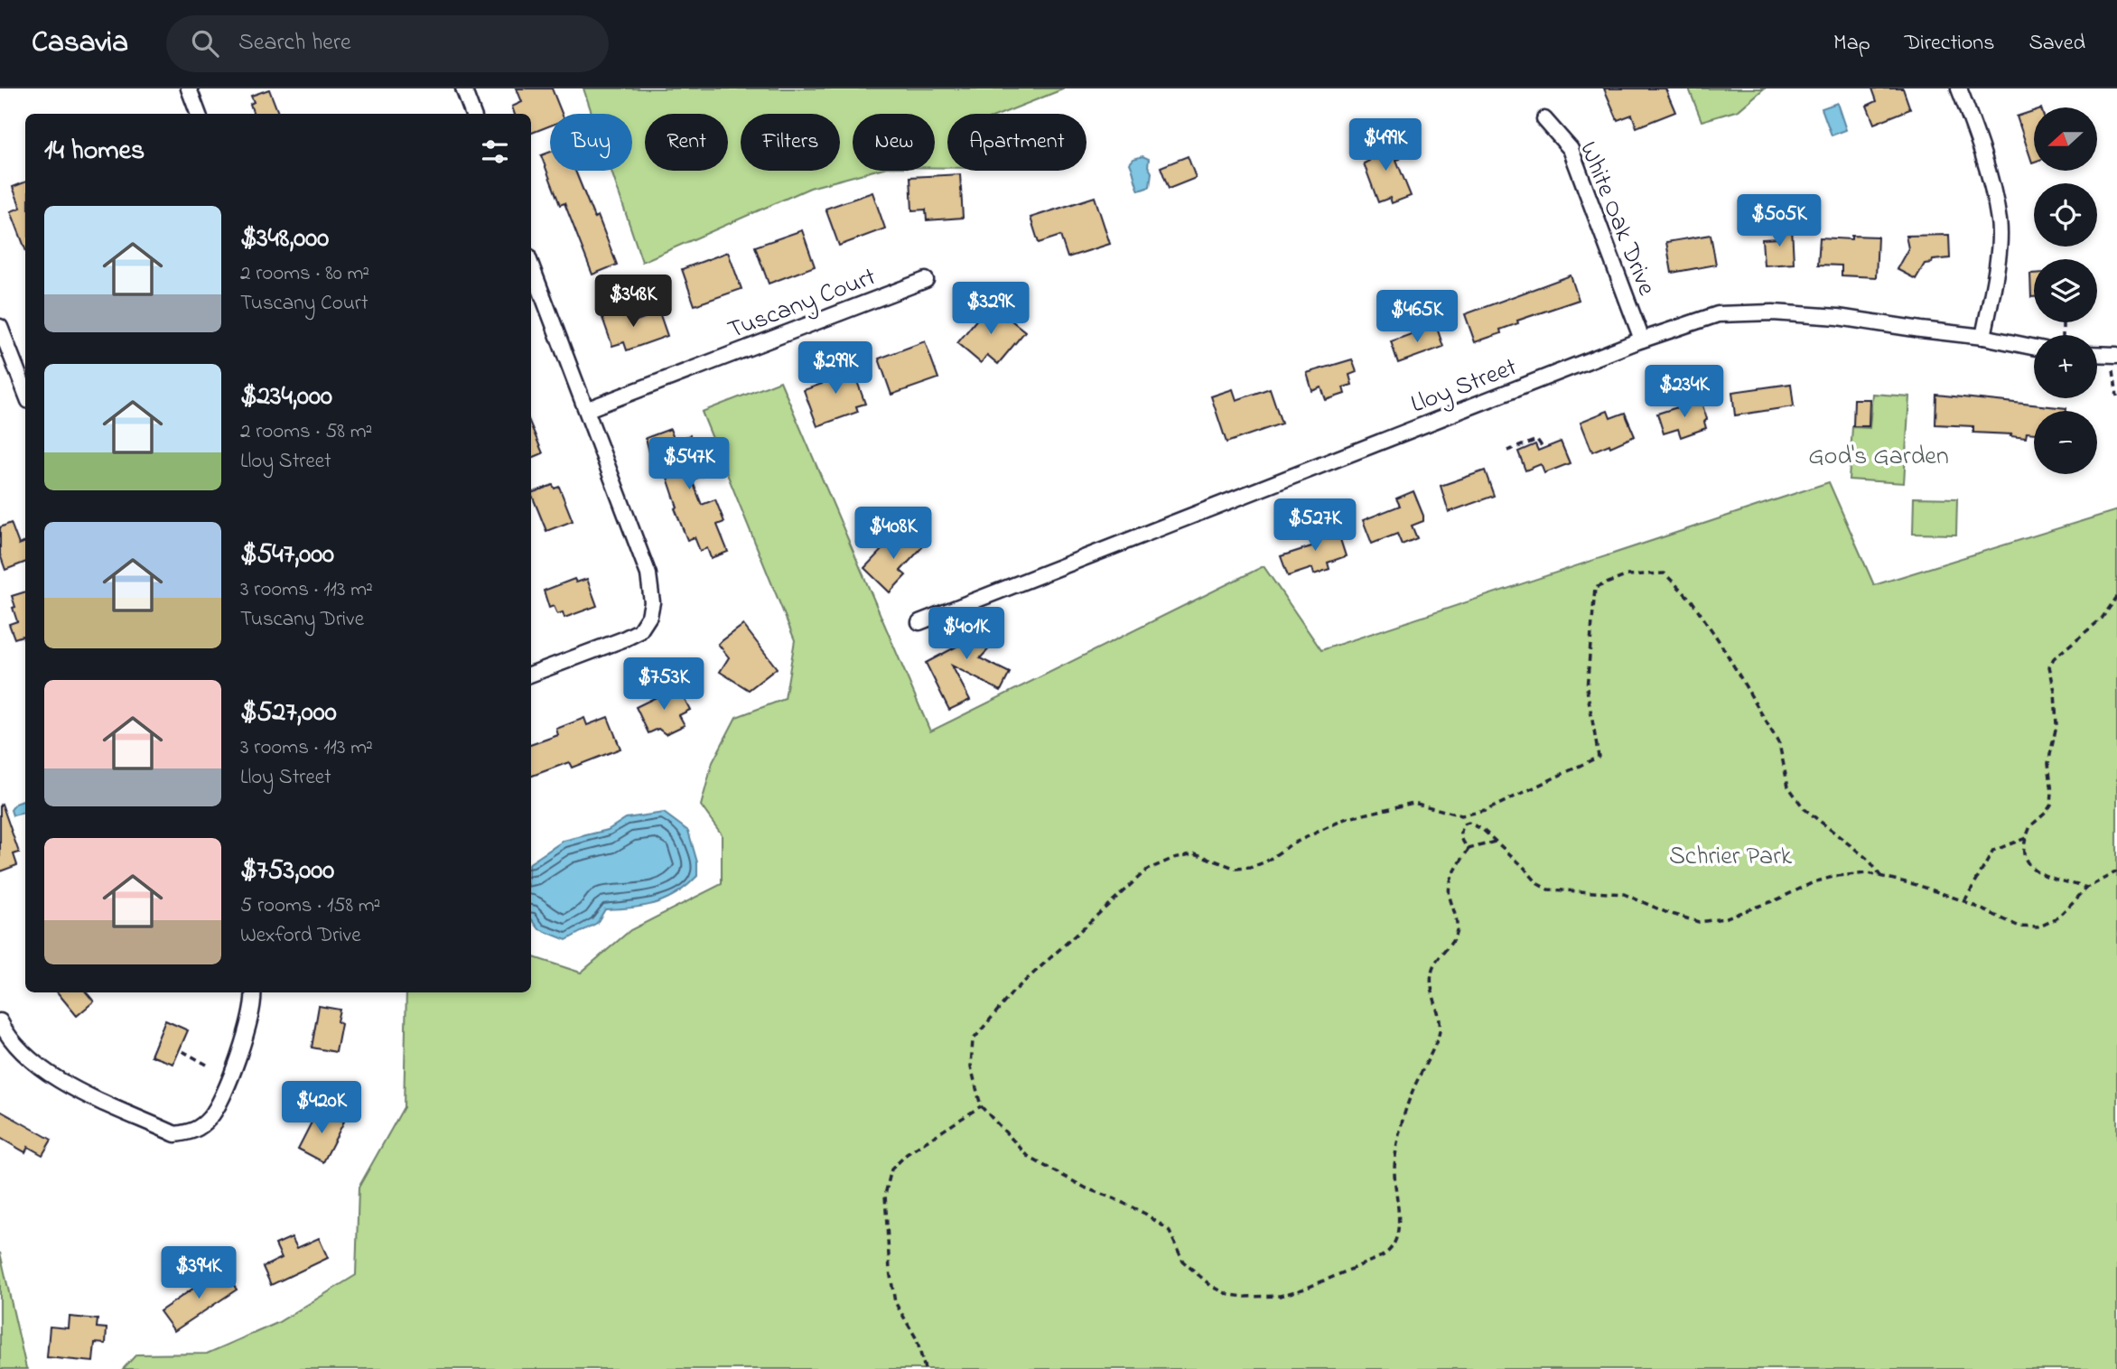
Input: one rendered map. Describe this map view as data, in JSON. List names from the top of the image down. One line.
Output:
{"streets":{"street":["White Oak Drive","Tuscany Court","Lloy Street"]},"crossings":[["White Oak Drive","Lloy Street"]],"parks":["God's Garden","Schrier Park"],"north":"left","page":{"header":"Casavia","search":"Search here","nav":["Map","Directions","Saved"],"map_buttons":["+","−"],"chip":["Buy","Rent","Filters","New","Apartment"],"heading":"14 homes","price":["$499K","$505K","$348K","$329K","$465K","$299K","$234K","$547K","$527K","$408K","$401K","$753K","$420K","$394K"],"list":[{"name":"$348,000","note":"2 rooms · 80 m² · Tuscany Court"},{"name":"$234,000","note":"2 rooms · 58 m² · Lloy Street"},{"name":"$547,000","note":"3 rooms · 113 m² · Tuscany Drive"},{"name":"$527,000","note":"3 rooms · 113 m² · Lloy Street"},{"name":"$753,000","note":"5 rooms · 158 m² · Wexford Drive"}]}}
